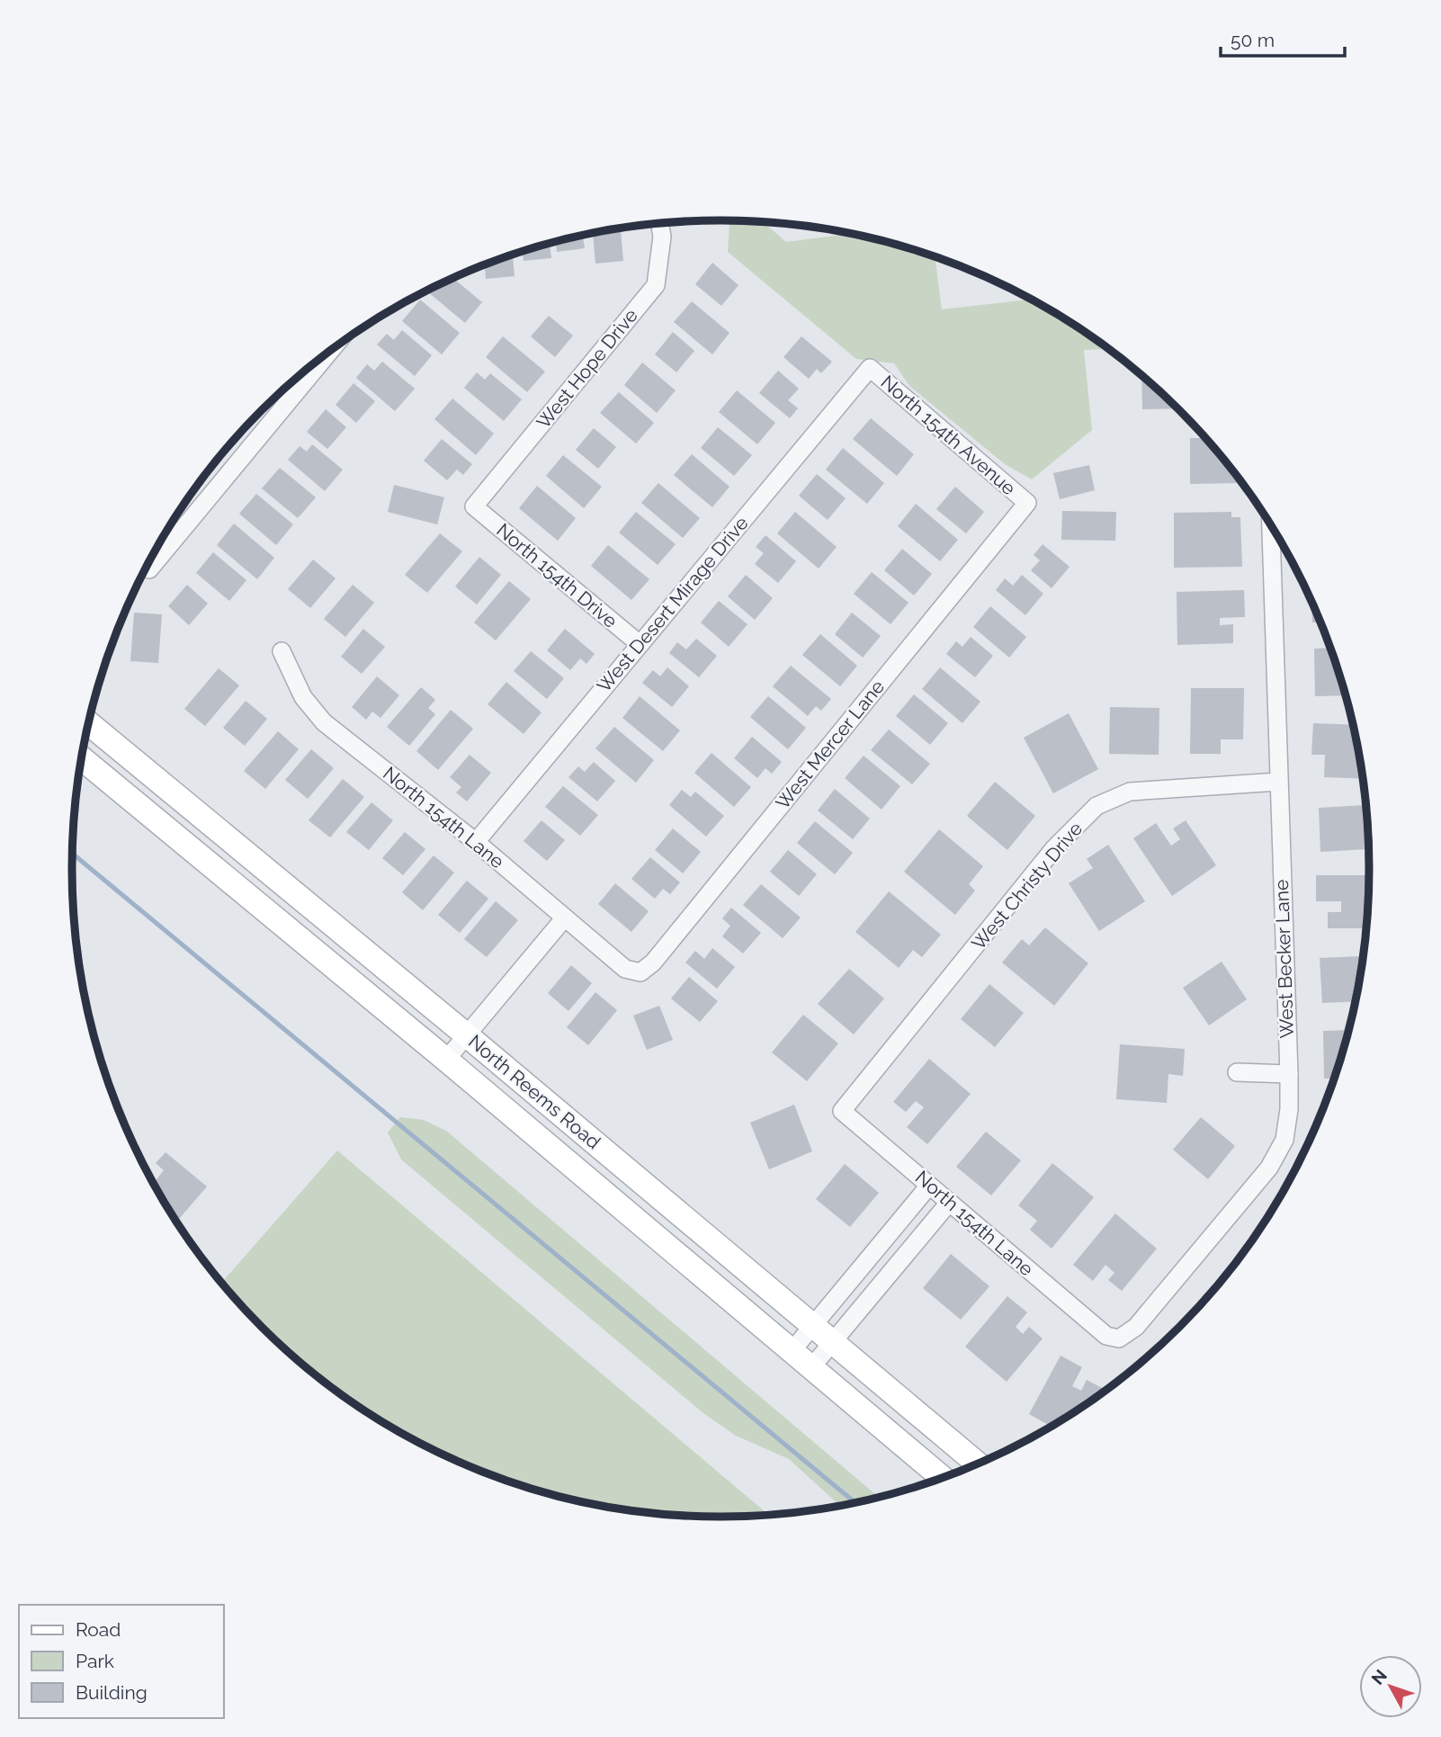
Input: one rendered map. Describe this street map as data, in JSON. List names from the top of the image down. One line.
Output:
{"streets":{"main road":["North Reems Road"],"street":["West Hope Drive","North 154th Avenue","North 154th Drive","West Desert Mirage Drive","West Mercer Lane","North 154th Lane","West Christy Drive","West Becker Lane"]},"crossings":[["West Hope Drive","North 154th Drive"],["North 154th Avenue","West Desert Mirage Drive"],["North 154th Avenue","West Mercer Lane"],["North 154th Drive","West Desert Mirage Drive"],["West Desert Mirage Drive","North 154th Lane"],["West Mercer Lane","North 154th Lane"],["North 154th Lane","West Christy Drive"],["North 154th Lane","West Becker Lane"],["West Christy Drive","West Becker Lane"]],"legend":["Road","Park","Building"],"scale_bar":"50 m","north":"top left"}
